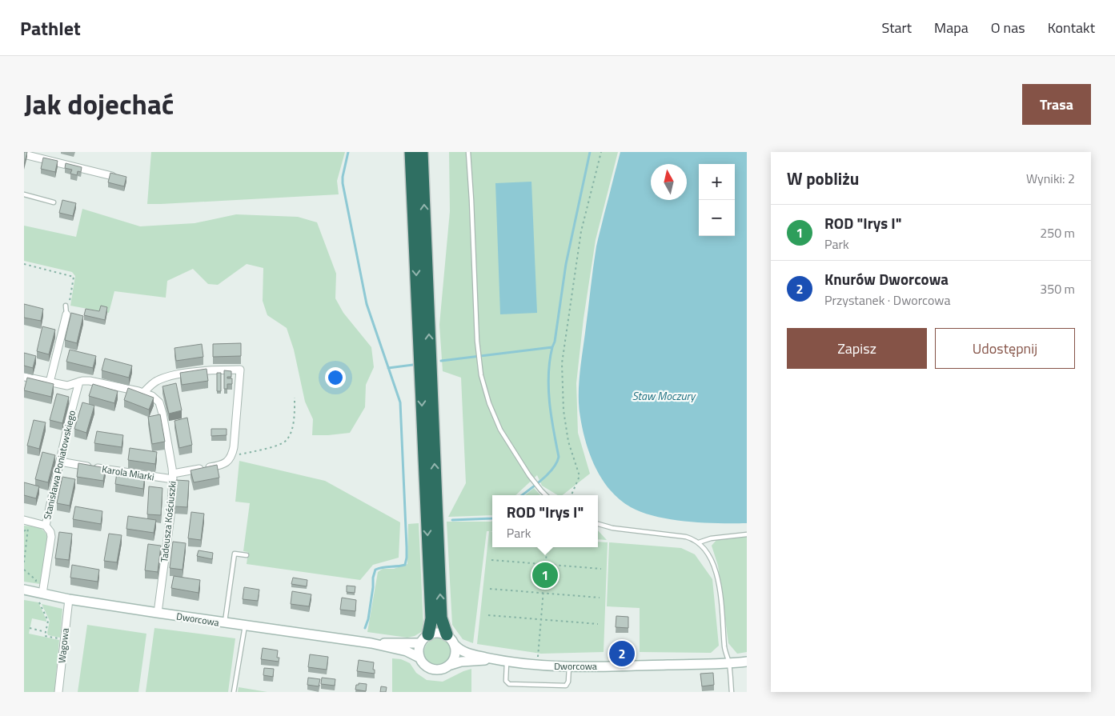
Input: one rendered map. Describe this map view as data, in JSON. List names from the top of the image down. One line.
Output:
{"streets":{"main road":["Dworcowa"],"street":["Stanisława Poniatowskiego","Karola Miarki","Tadeusza Kościuszki","Wagowa"]},"crossings":[["Stanisława Poniatowskiego","Karola Miarki"],["Stanisława Poniatowskiego","Dworcowa"],["Karola Miarki","Tadeusza Kościuszki"],["Tadeusza Kościuszki","Dworcowa"],["Dworcowa","Wagowa"]],"water":["Staw Moczury"],"north":"top","page":{"header":"Pathlet","nav":["Start","Mapa","O nas","Kontakt"],"title":"Jak dojechać","buttons":["Trasa",["Zapisz","Udostępnij"]],"heading":["W pobliżu","Wyniki: 2"],"map_buttons":["+","−"],"list":[{"mark":"1","name":"ROD \"Irys I\"","note":"Park","value":"250 m"},{"mark":"2","name":"Knurów Dworcowa","note":"Przystanek · Dworcowa","value":"350 m"}],"popup":["ROD \"Irys I\"","Park"],"pins":["1","2"]}}
